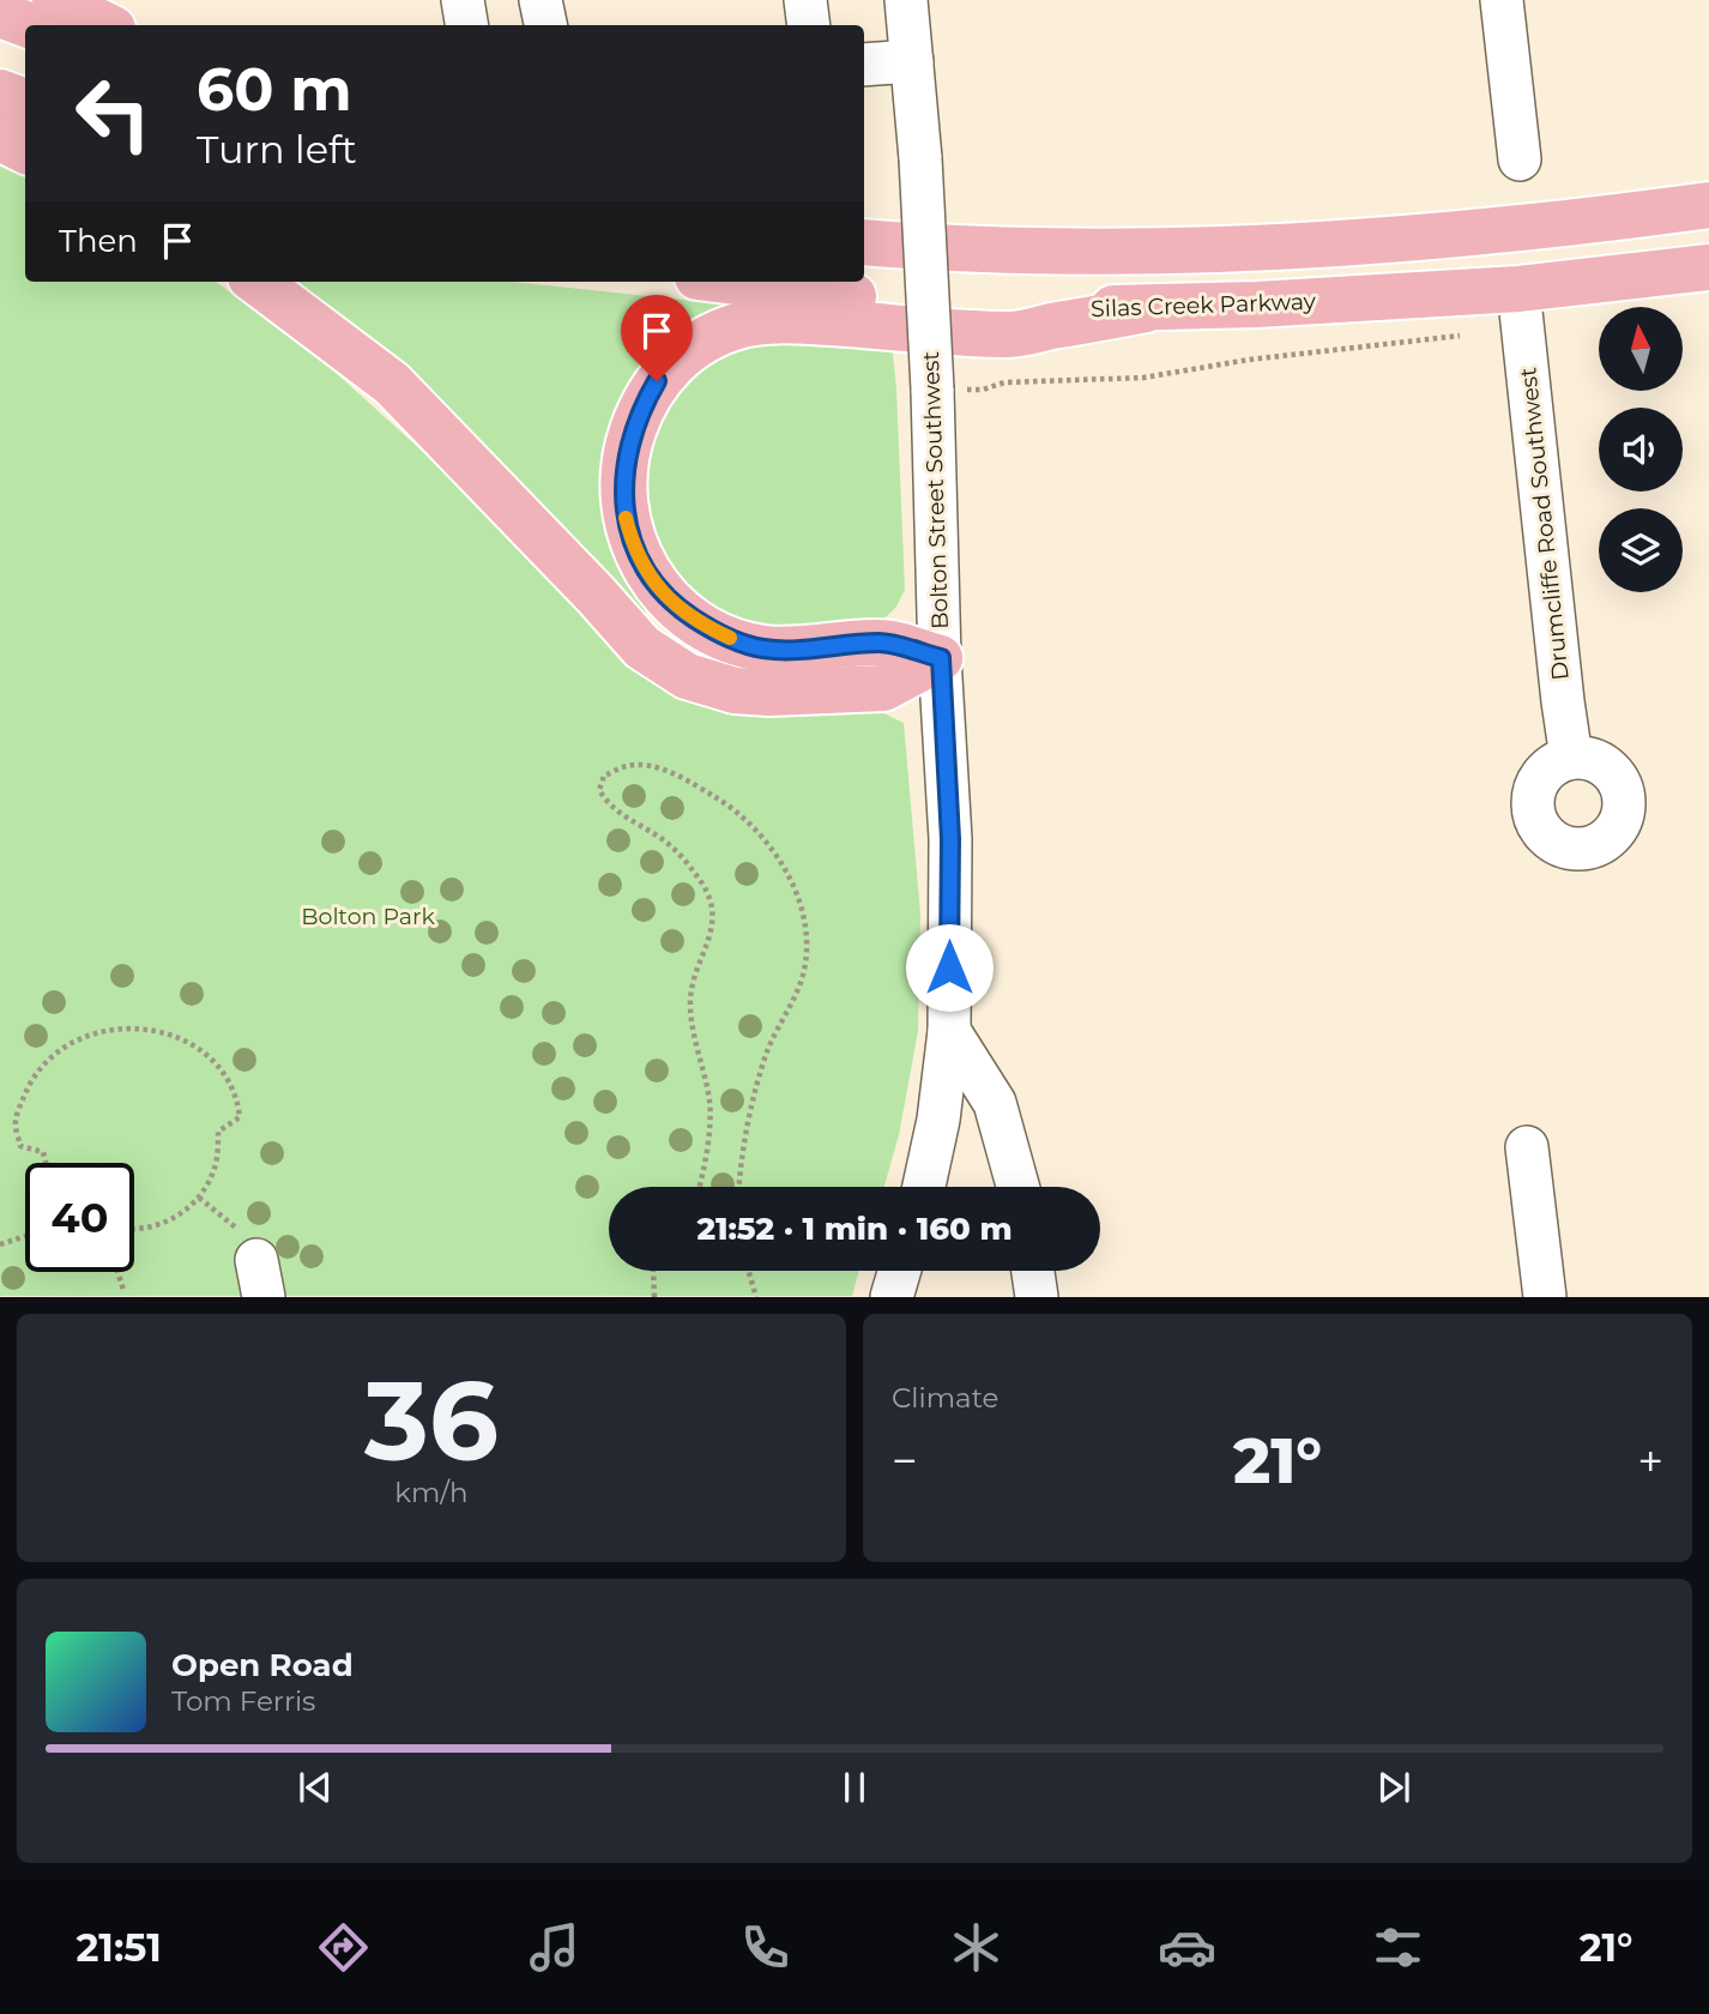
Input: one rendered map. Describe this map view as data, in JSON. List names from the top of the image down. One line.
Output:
{"streets":{"main road":["Silas Creek Parkway"],"street":["Bolton Street Southwest","Drumcliffe Road Southwest"]},"crossings":[["Silas Creek Parkway","Drumcliffe Road Southwest"]],"parks":["Bolton Park"],"north":"top","page":{"turn":["60 m","Turn left"],"then":"Then","limit":"40","trip":"21:52 · 1 min · 160 m","tile":[["36","km/h"],"Climate"],"heat":["−","21°","+"],"song":["Open Road","Tom Ferris"],"tabs":["21:51","21°"]}}
